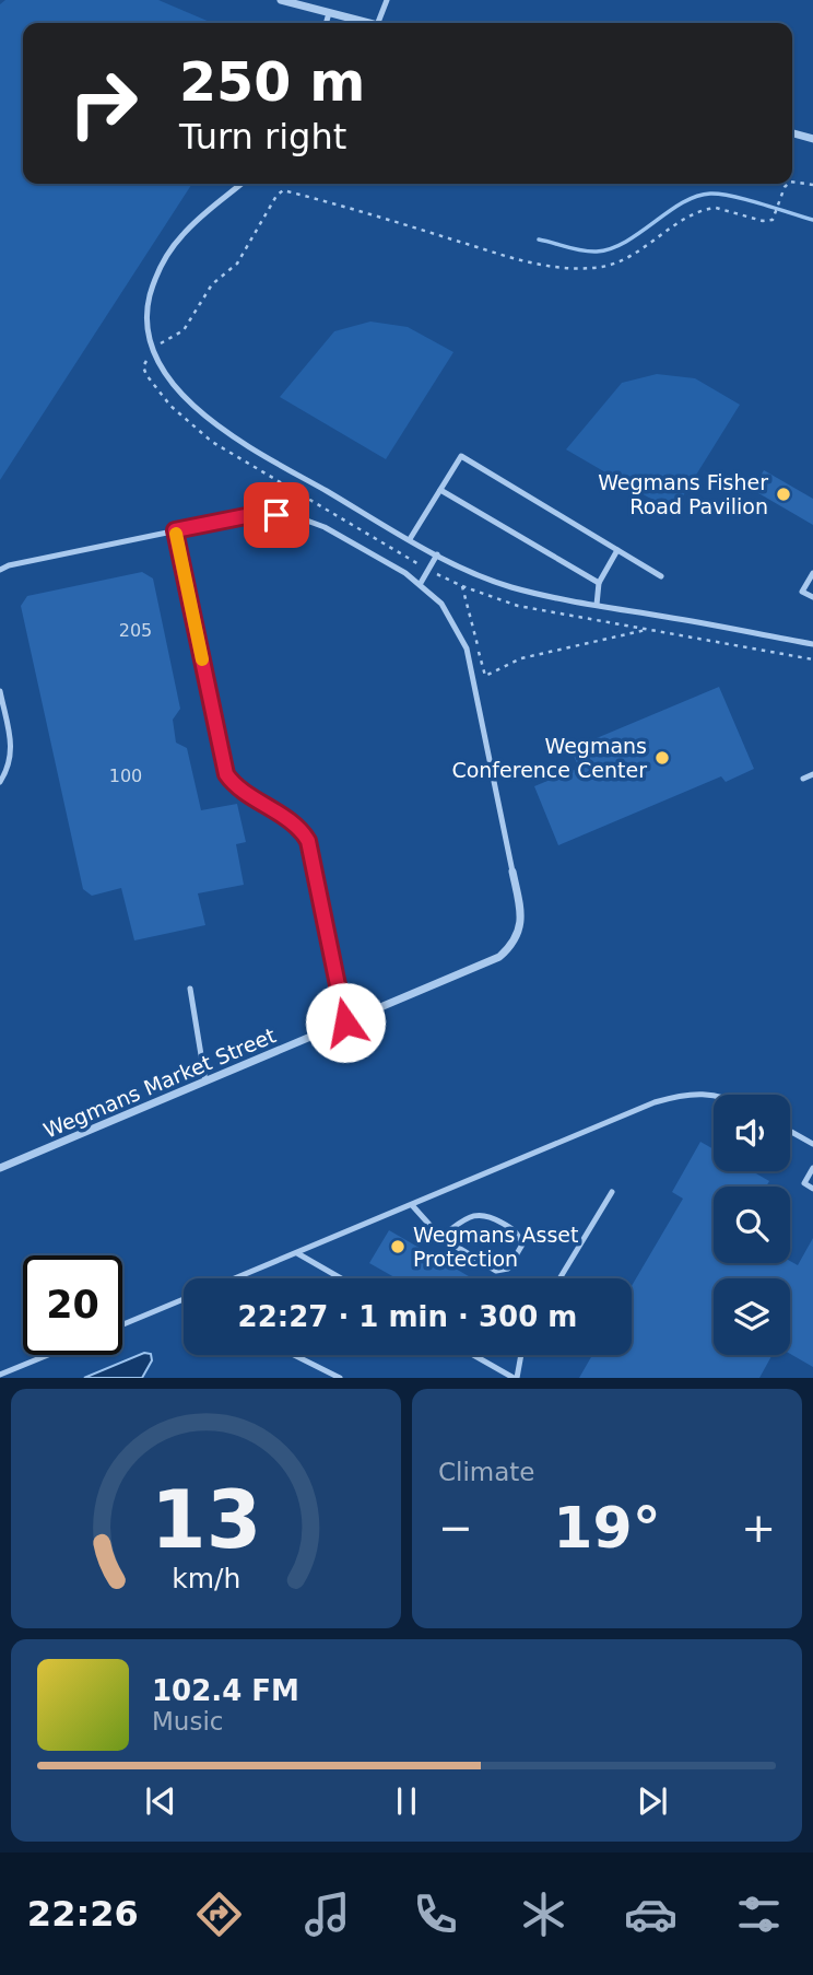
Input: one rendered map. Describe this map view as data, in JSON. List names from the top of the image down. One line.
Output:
{"streets":{"street":["Wegmans Market Street"]},"places":["Wegmans Fisher Road Pavilion","Wegmans Conference Center","Wegmans Asset Protection"],"house_numbers":["205","100"],"page":{"turn":["250 m","Turn right"],"limit":"20","trip":"22:27 · 1 min · 300 m","tile":"Climate","heat":["−","19°","+"],"song":["102.4 FM","Music"],"tabs":"22:26","gauge":["13","km/h"]}}
